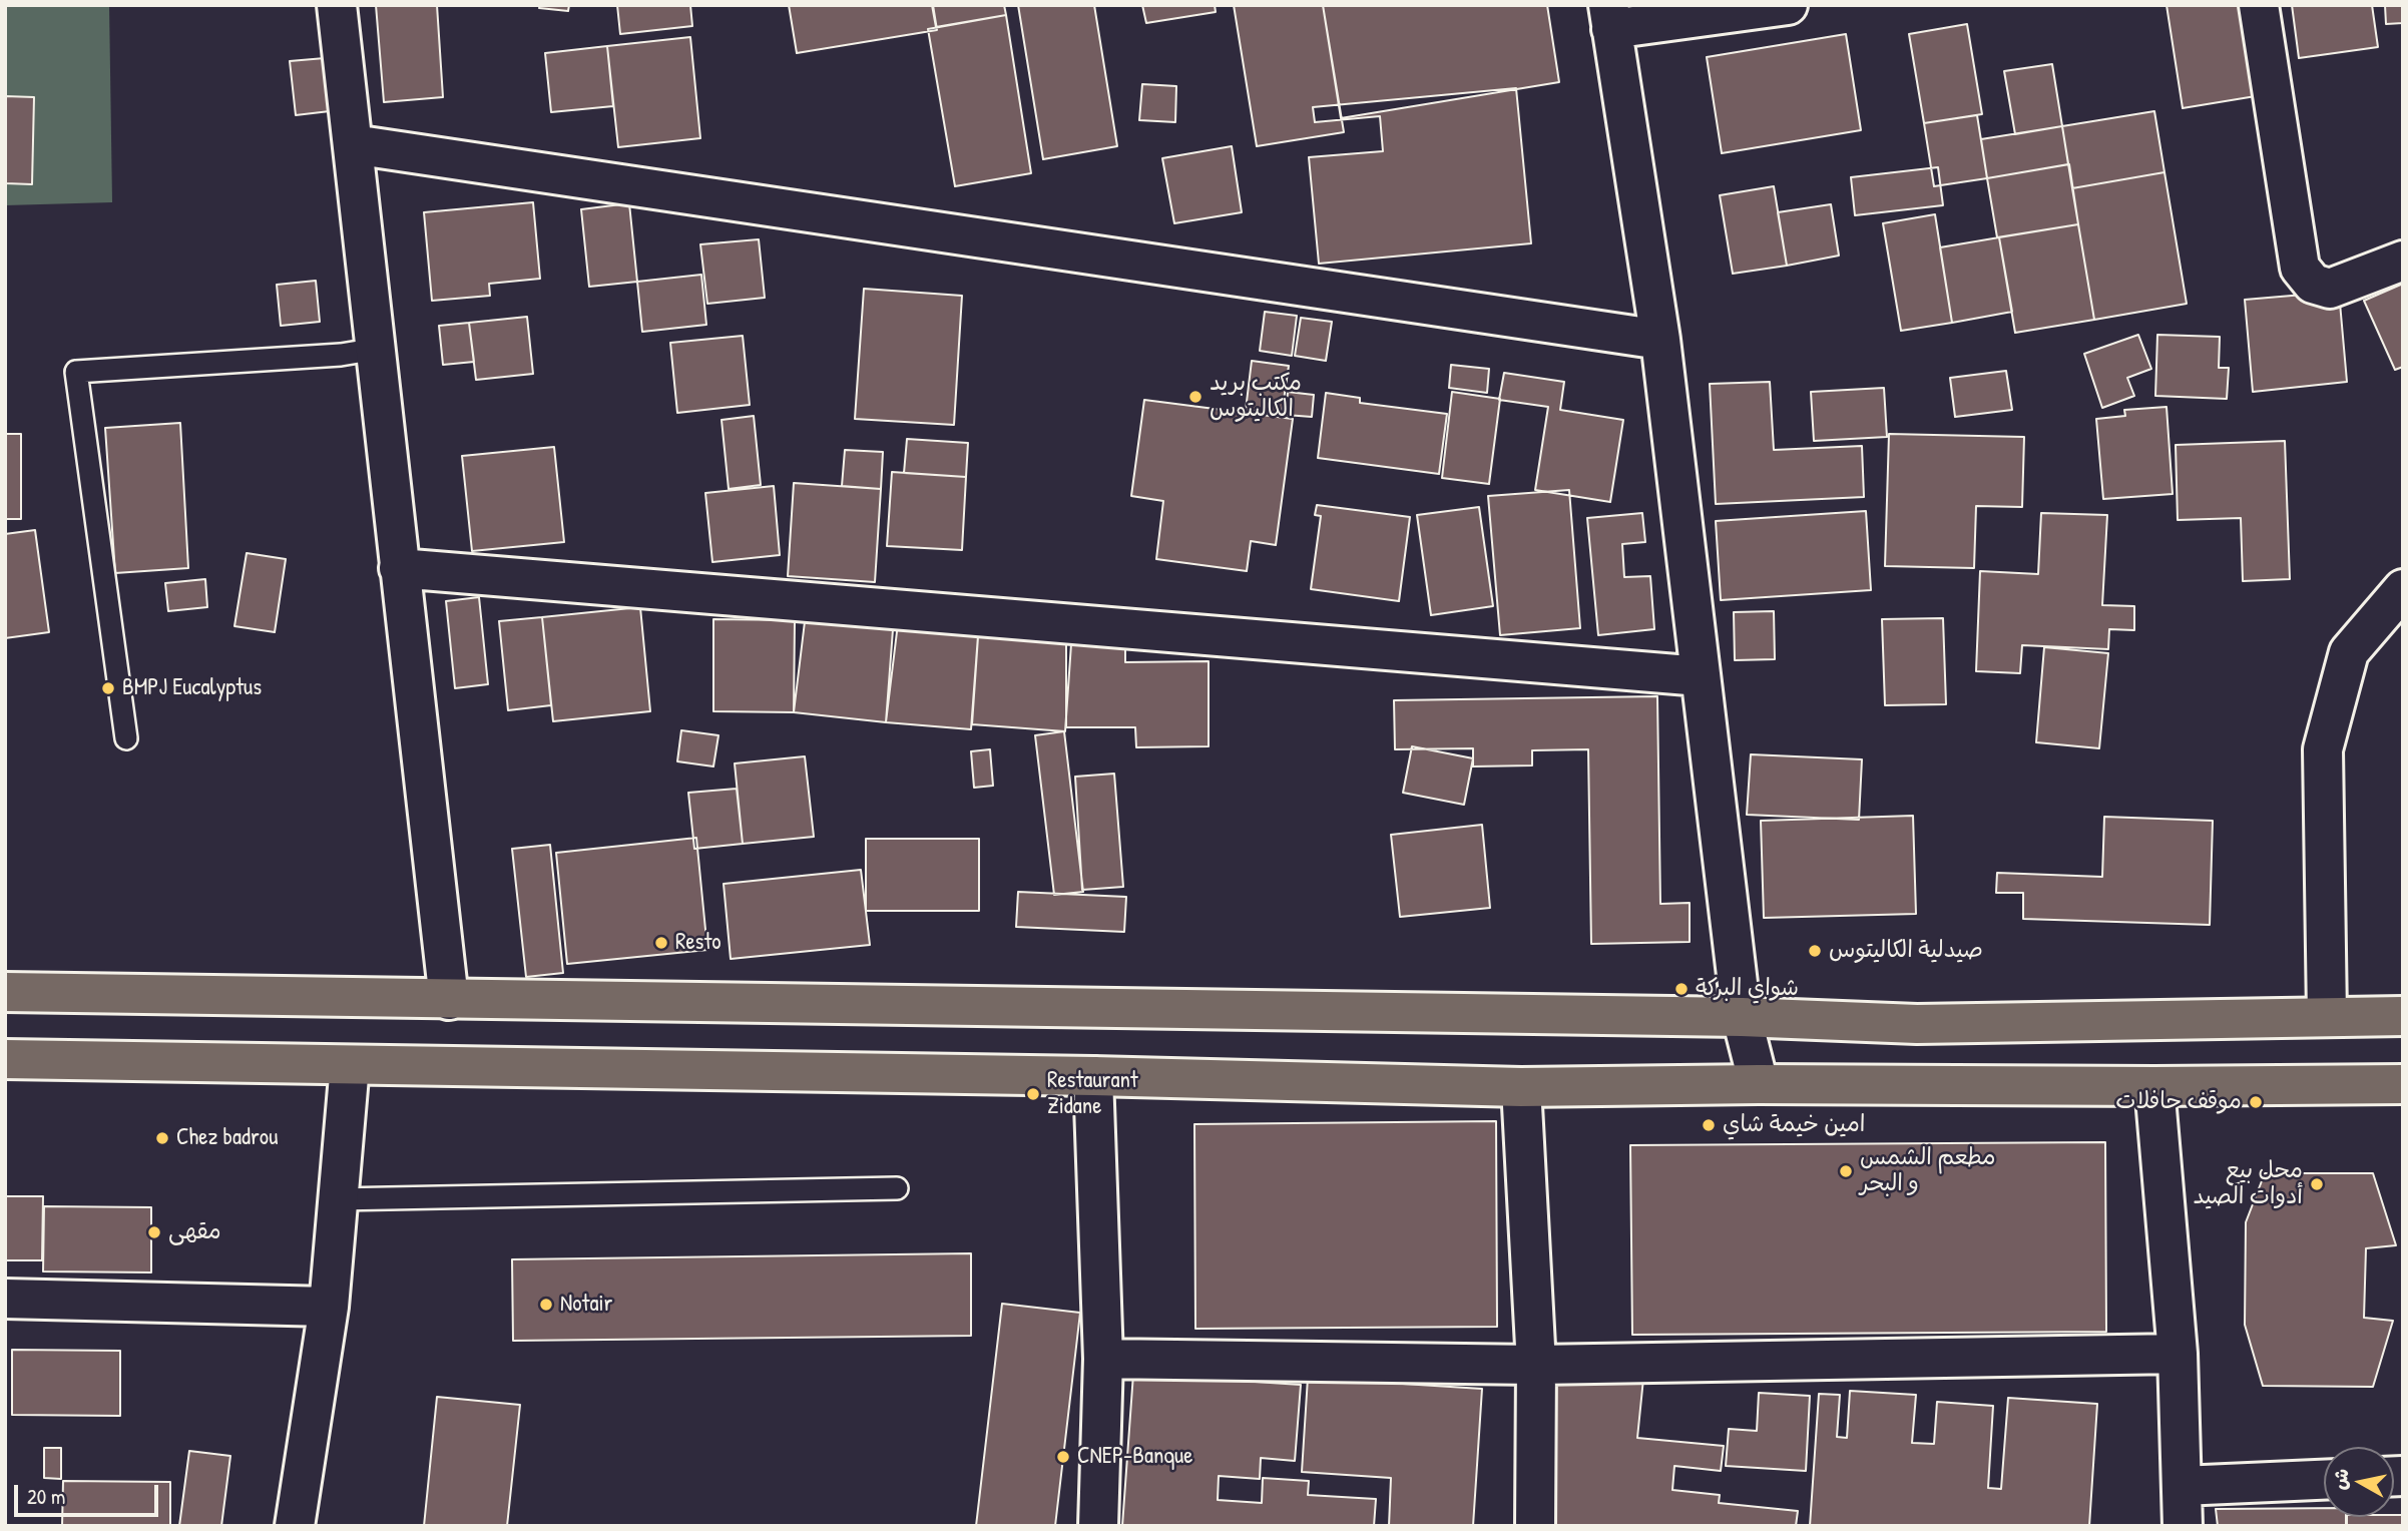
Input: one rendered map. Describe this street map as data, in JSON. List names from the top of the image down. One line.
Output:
{"places":["مكتب بريد الكاليتوس","BMPJ Eucalyptus","Resto","صيدلية الكاليتوس","شواي البركة","Restaurant Zidane","موقف حافلات","امين خيمة شاي","Chez badrou","مطعم الشمس و البحر","محل بيع أدوات الصيد","مقهى","Notair","CNEP-Banque"],"scale_bar":"20 m","north":"left"}
